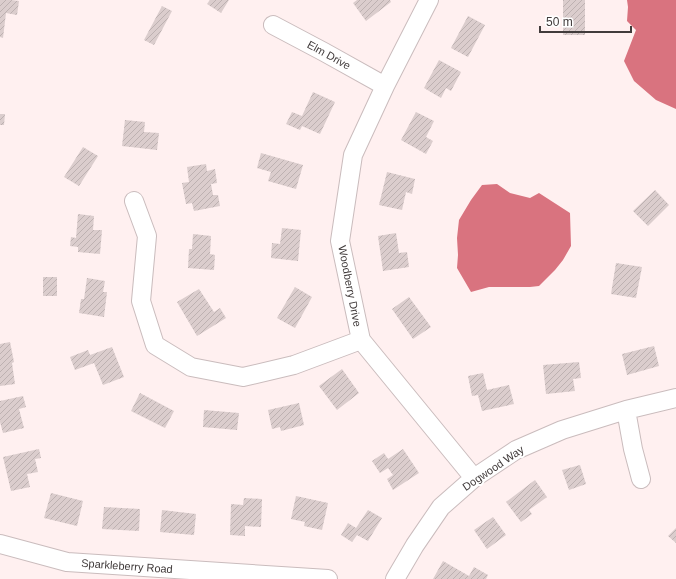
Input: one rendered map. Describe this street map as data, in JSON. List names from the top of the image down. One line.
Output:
{"streets":{"street":["Elm Drive","Woodberry Drive","Dogwood Way","Sparkleberry Road"]},"crossings":[["Elm Drive","Woodberry Drive"],["Woodberry Drive","Dogwood Way"]],"scale_bar":"50 m"}
